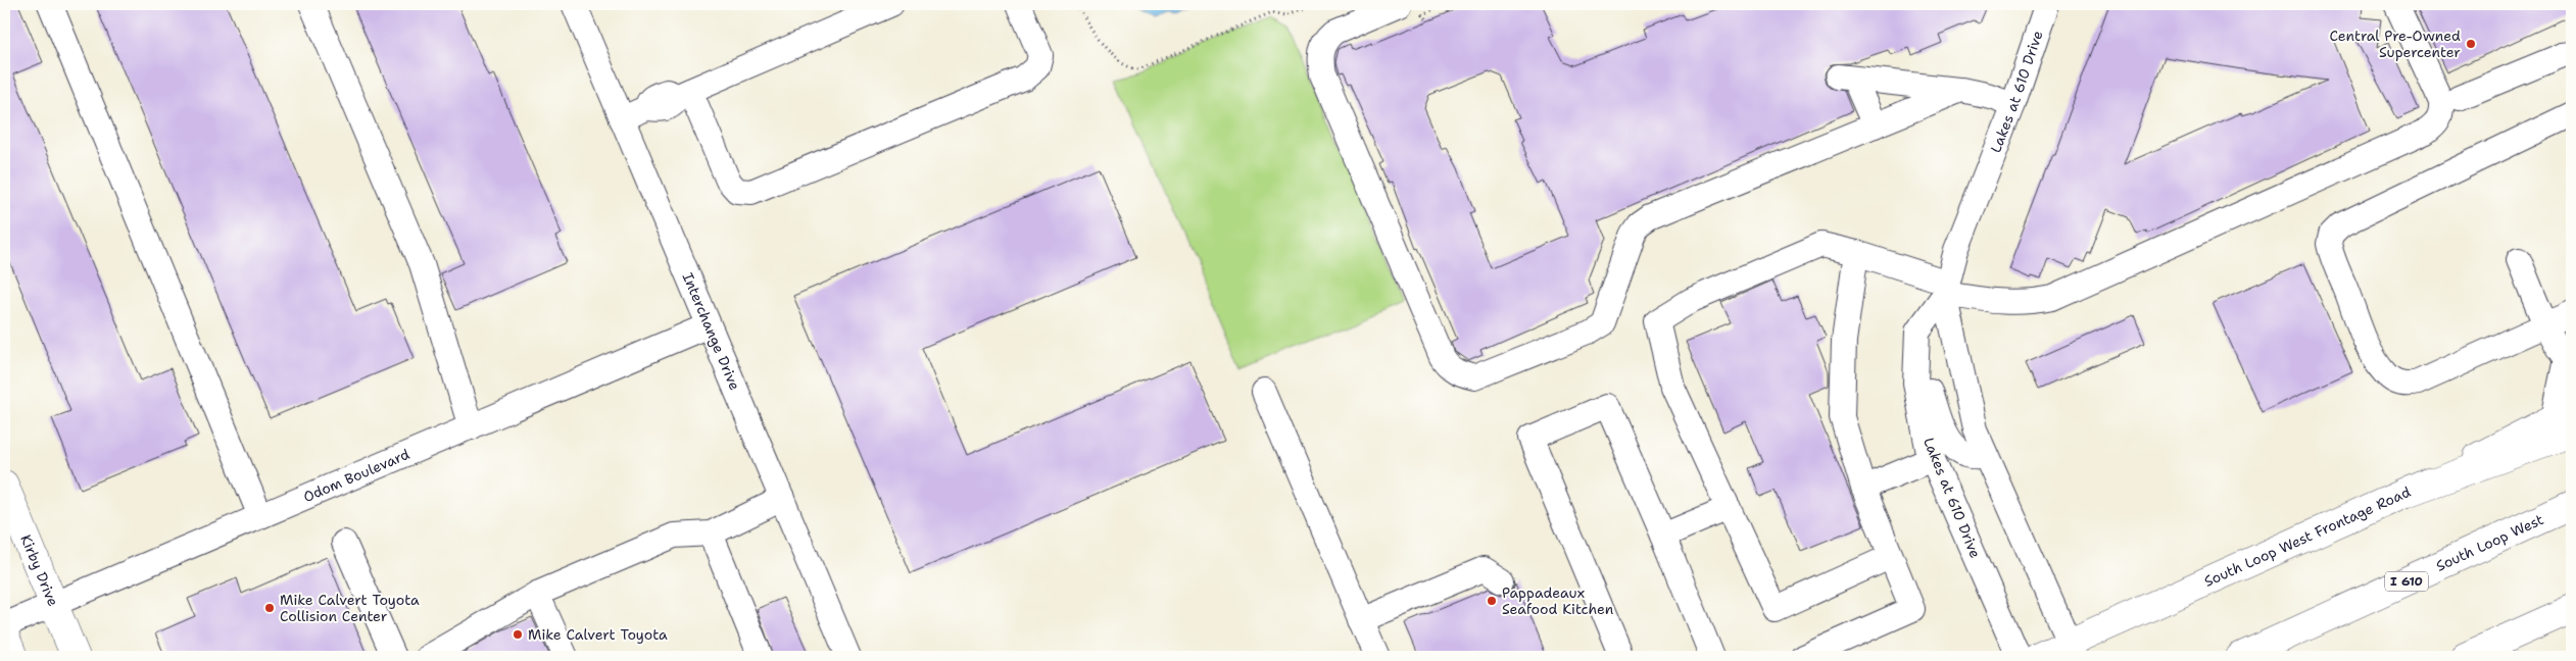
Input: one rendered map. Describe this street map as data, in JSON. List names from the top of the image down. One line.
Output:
{"streets":{"main road":["South Loop West Frontage Road","South Loop West","Kirby Drive","I 610"],"street":["Lakes at 610 Drive","Interchange Drive","Odom Boulevard"]},"crossings":[["Lakes at 610 Drive","South Loop West Frontage Road"],["Interchange Drive","Odom Boulevard"],["Odom Boulevard","Kirby Drive"]],"places":["Central Pre-Owned Supercenter","Pappadeaux Seafood Kitchen","Mike Calvert Toyota Collision Center","Mike Calvert Toyota"]}
